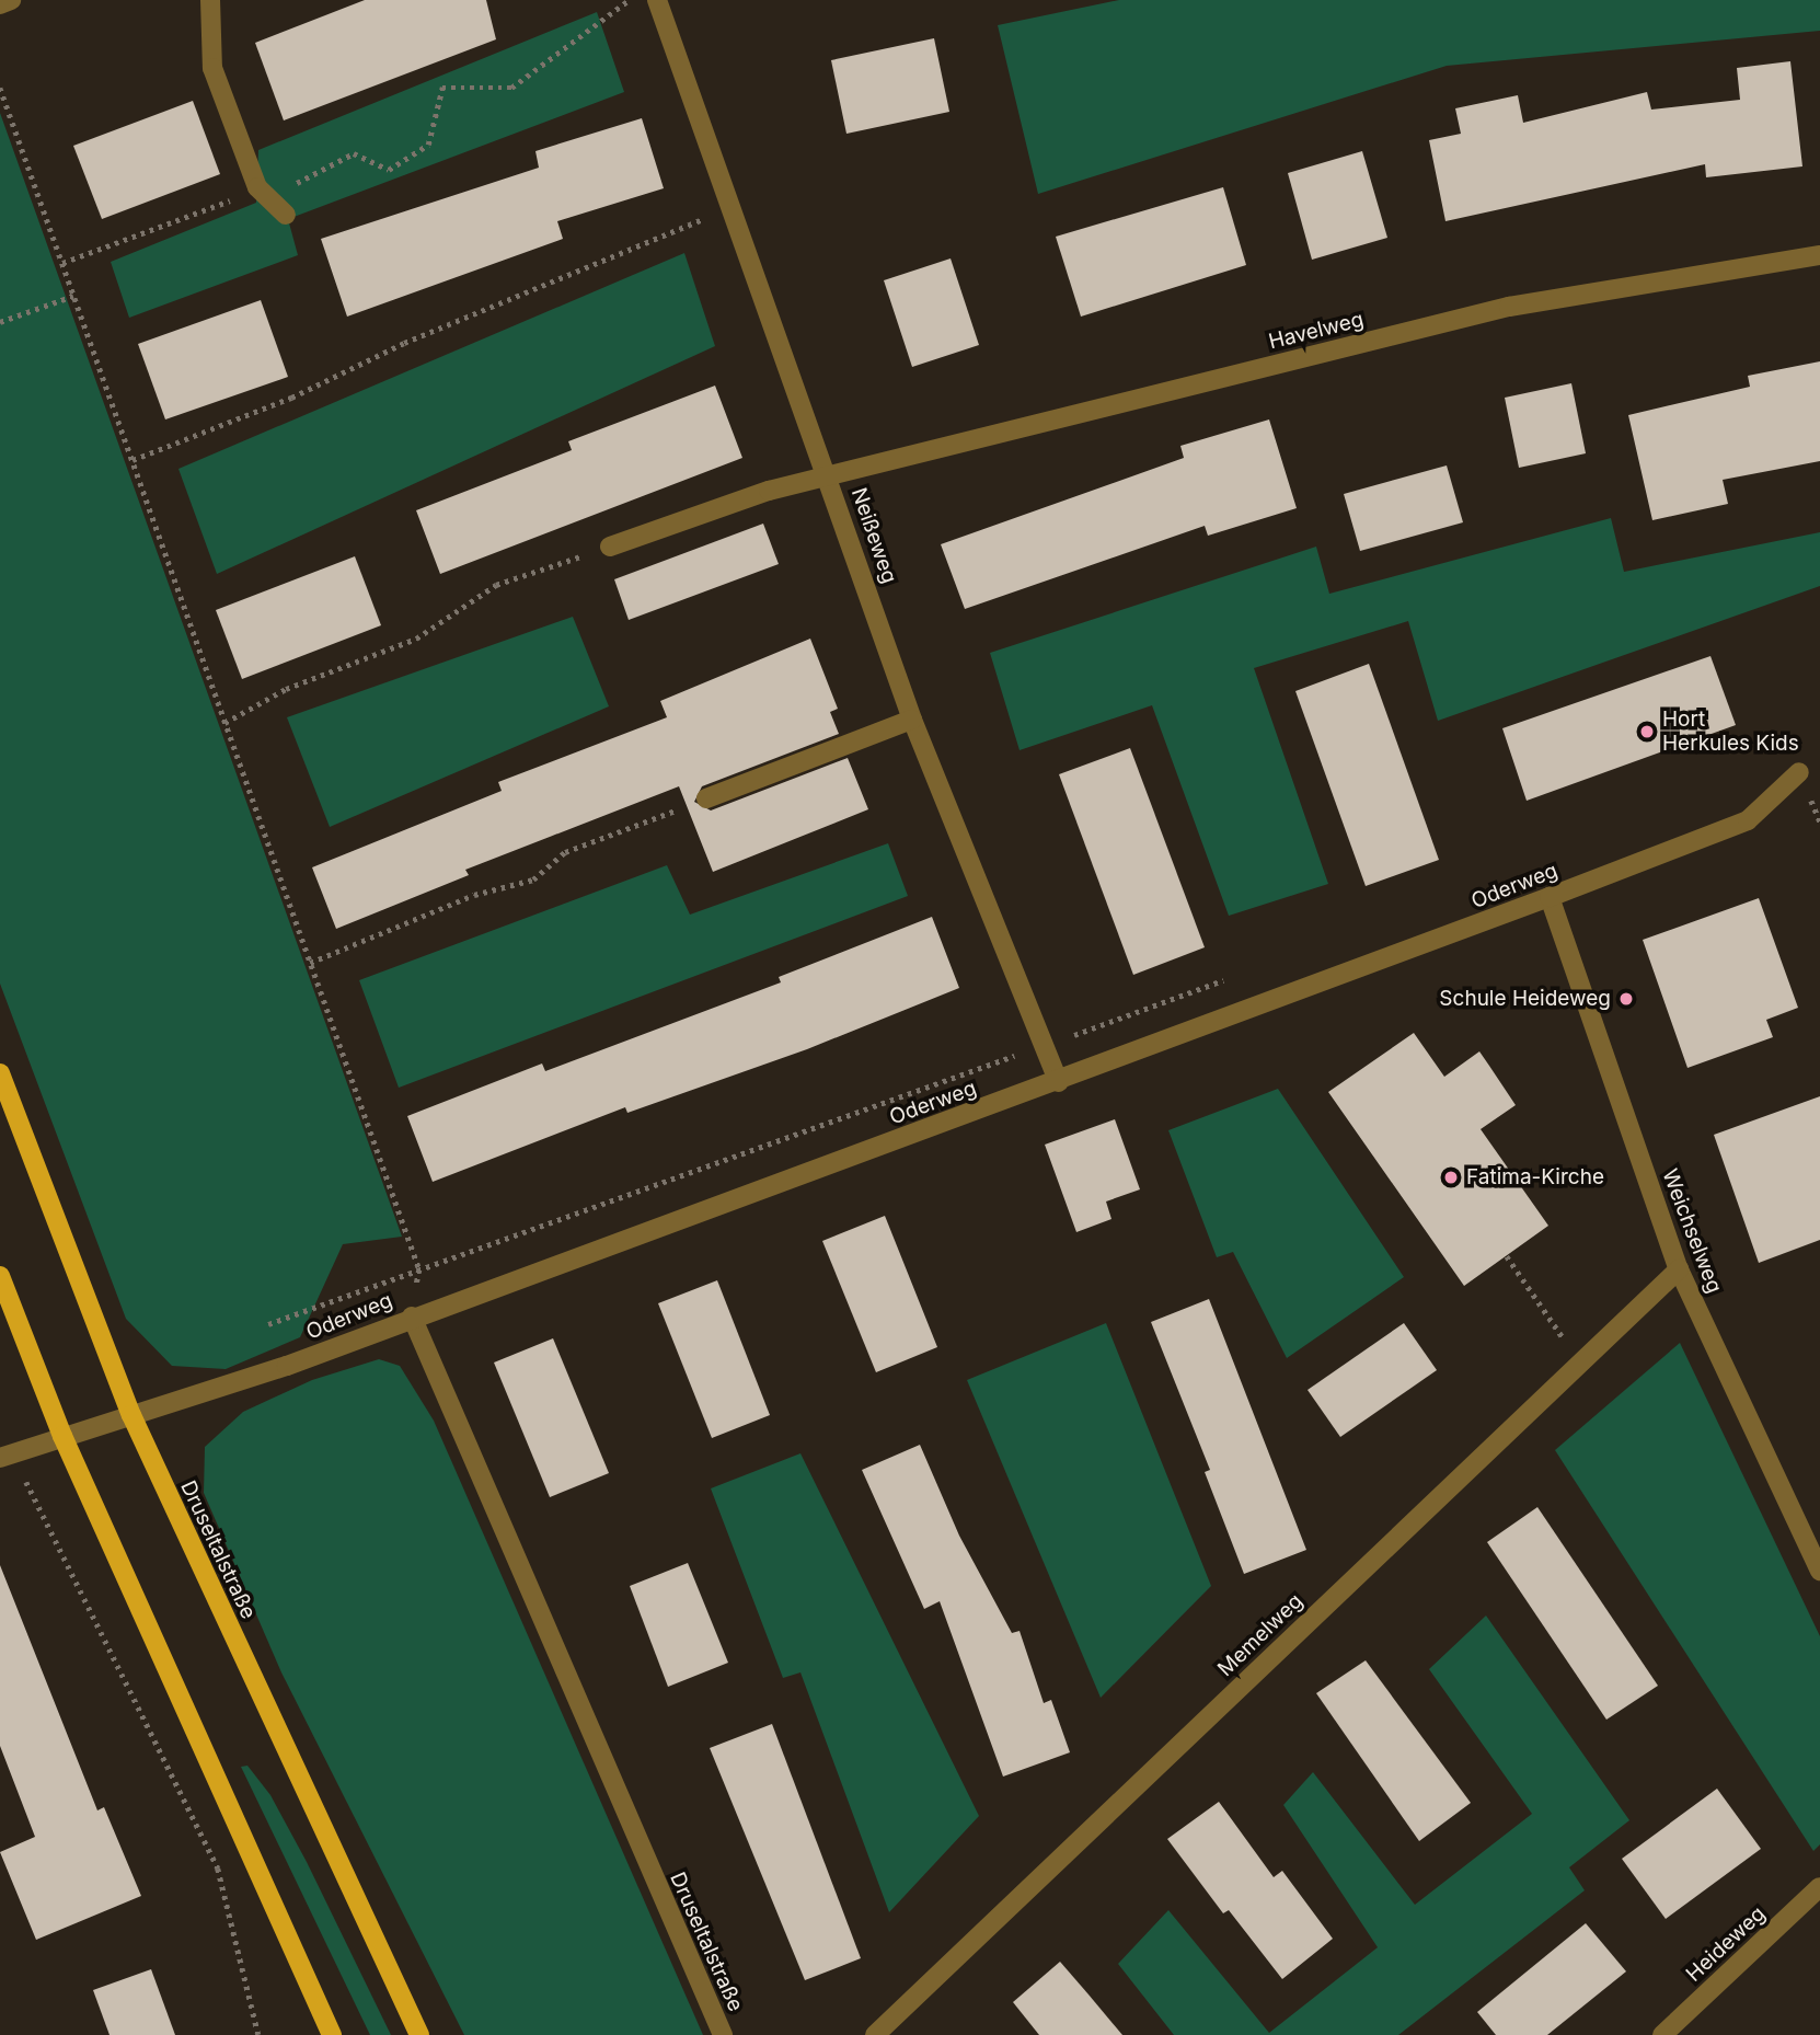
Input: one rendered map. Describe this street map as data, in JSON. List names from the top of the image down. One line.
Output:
{"streets":{"main road":["Druseltalstraße"],"street":["Havelweg","Neißeweg","Oderweg","Weichselweg","Memelweg","Heideweg"]},"crossings":[["Havelweg","Neißeweg"],["Neißeweg","Oderweg"],["Oderweg","Weichselweg"],["Oderweg","Druseltalstraße"],["Weichselweg","Memelweg"]],"places":["Hort Herkules Kids","Schule Heideweg","Fatima-Kirche"]}
